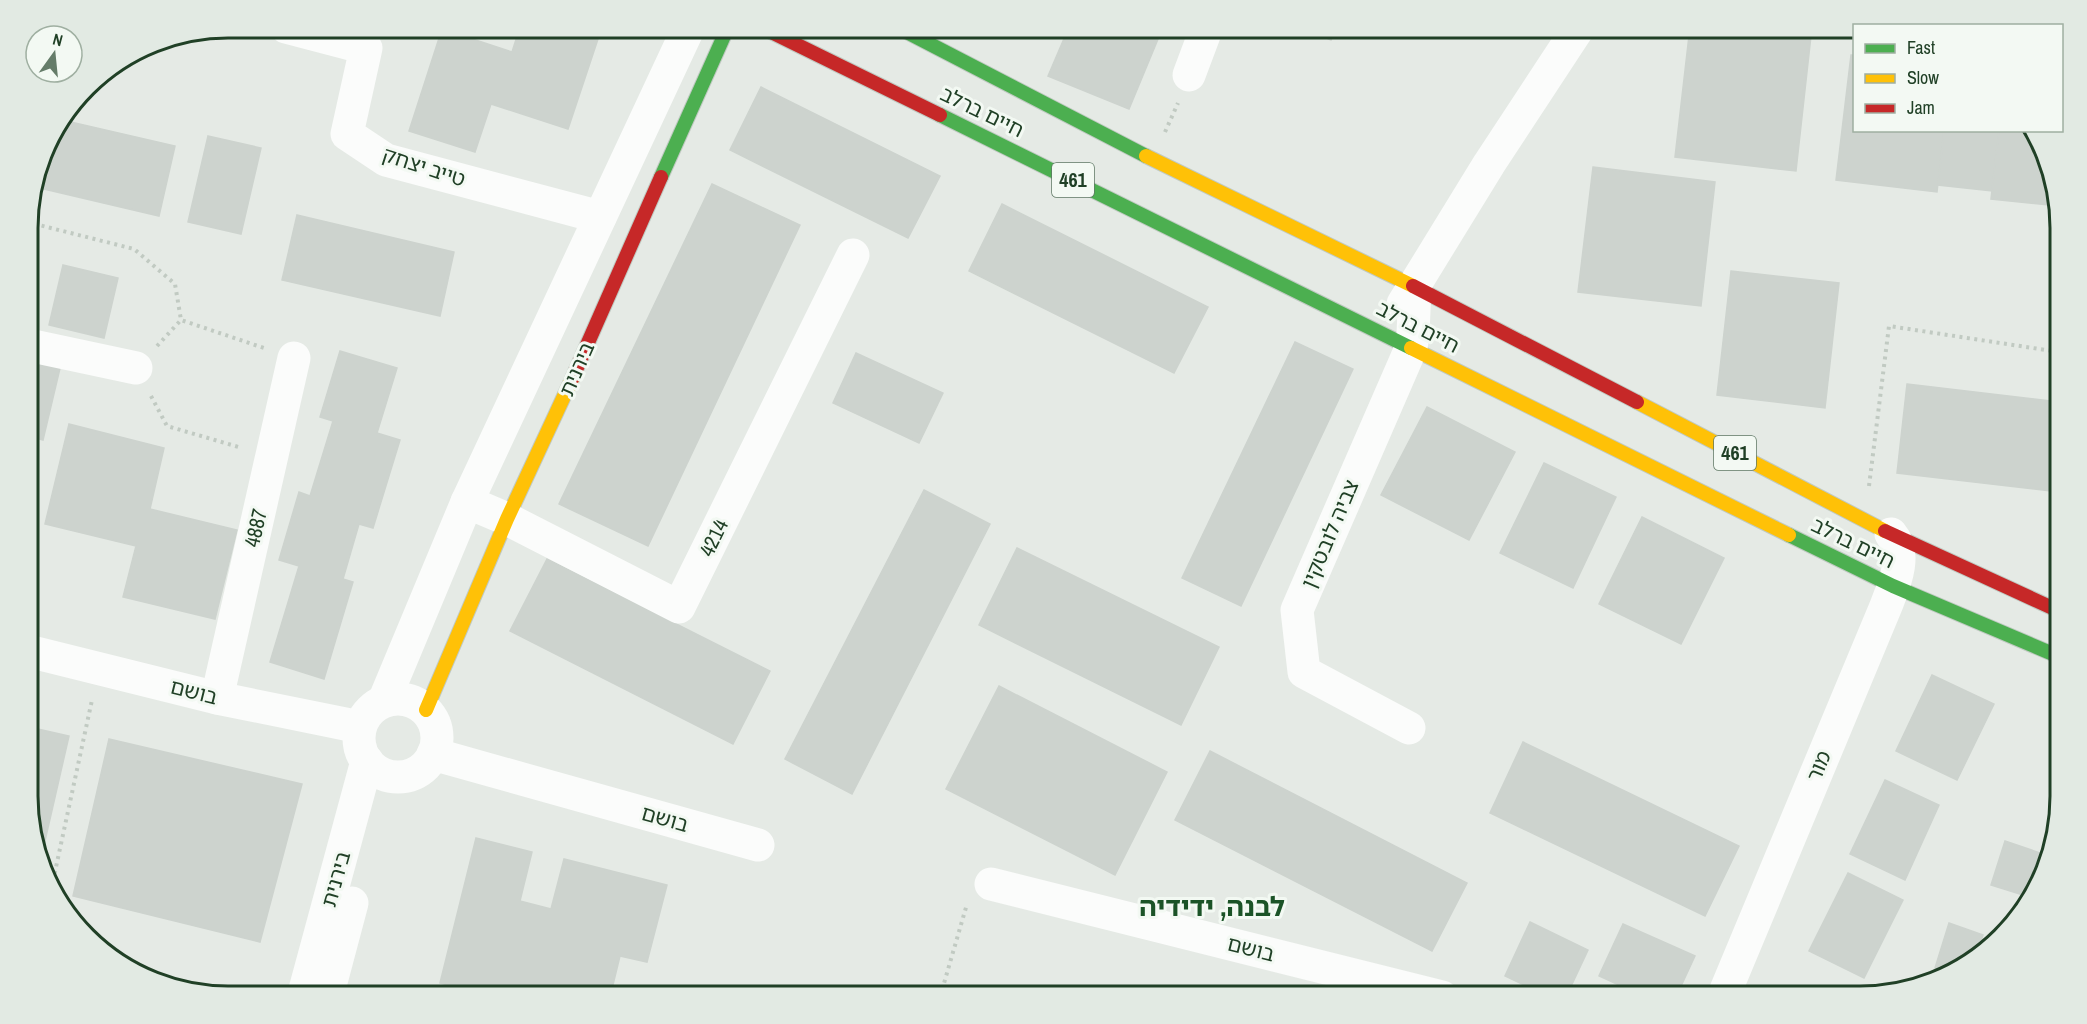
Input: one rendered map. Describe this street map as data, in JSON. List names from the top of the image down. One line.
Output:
{"streets":{"main road":["חיים ברלב","461","בירנית"],"street":["טייב יצחק","4887","צביה לובטקין","4214","בושם","מור"]},"crossings":[["חיים ברלב","צביה לובטקין"],["חיים ברלב","מור"],["טייב יצחק","בירנית"],["בירנית","4214"],["בירנית","בושם"],["4887","בושם"]],"districts":["לבנה, ידידיה"],"legend":["Fast","Slow","Jam"],"north":"top"}
